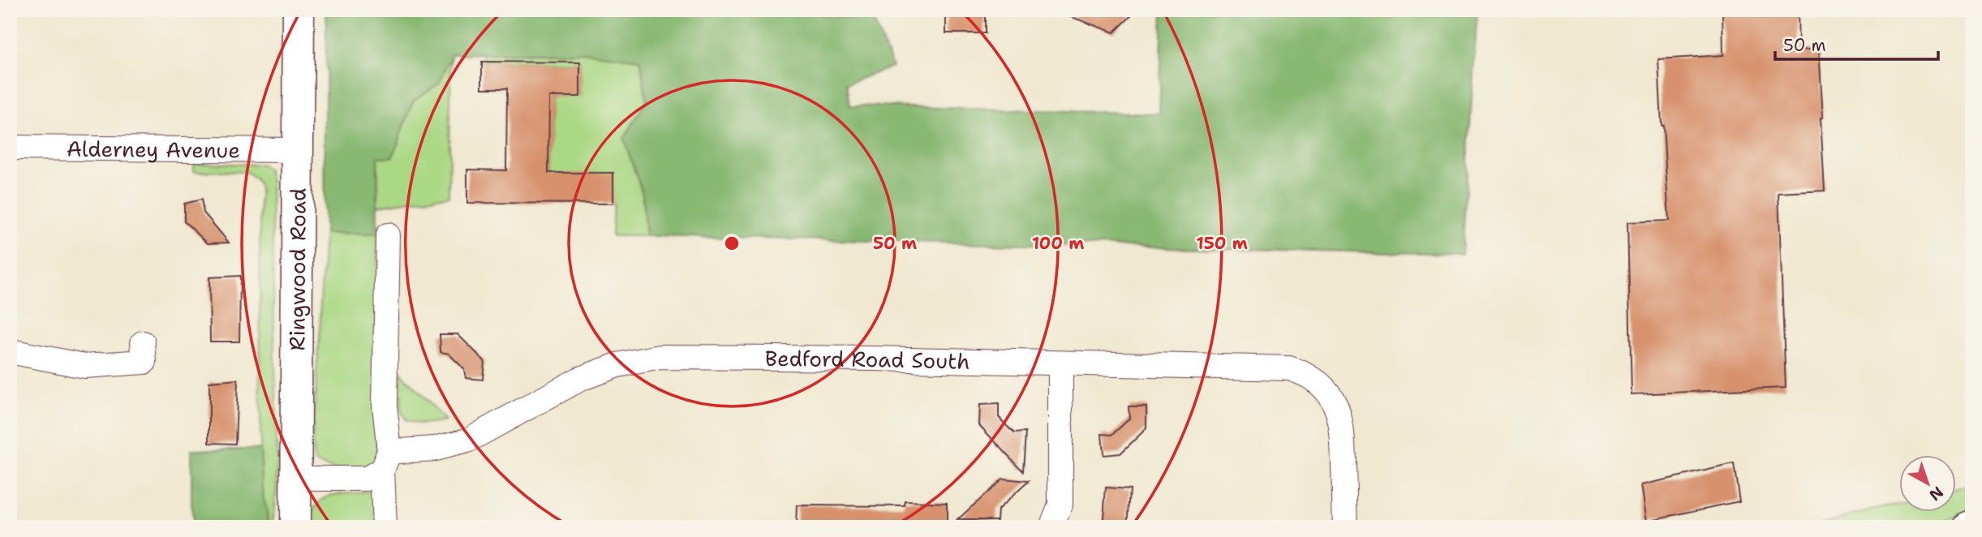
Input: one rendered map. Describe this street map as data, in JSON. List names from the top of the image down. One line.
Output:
{"streets":{"main road":["Ringwood Road"],"street":["Alderney Avenue","Bedford Road South"]},"crossings":[["Alderney Avenue","Ringwood Road"],["Ringwood Road","Bedford Road South"]],"scale_bar":"50 m","north":"bottom right","rings":["50 m","100 m","150 m"]}
